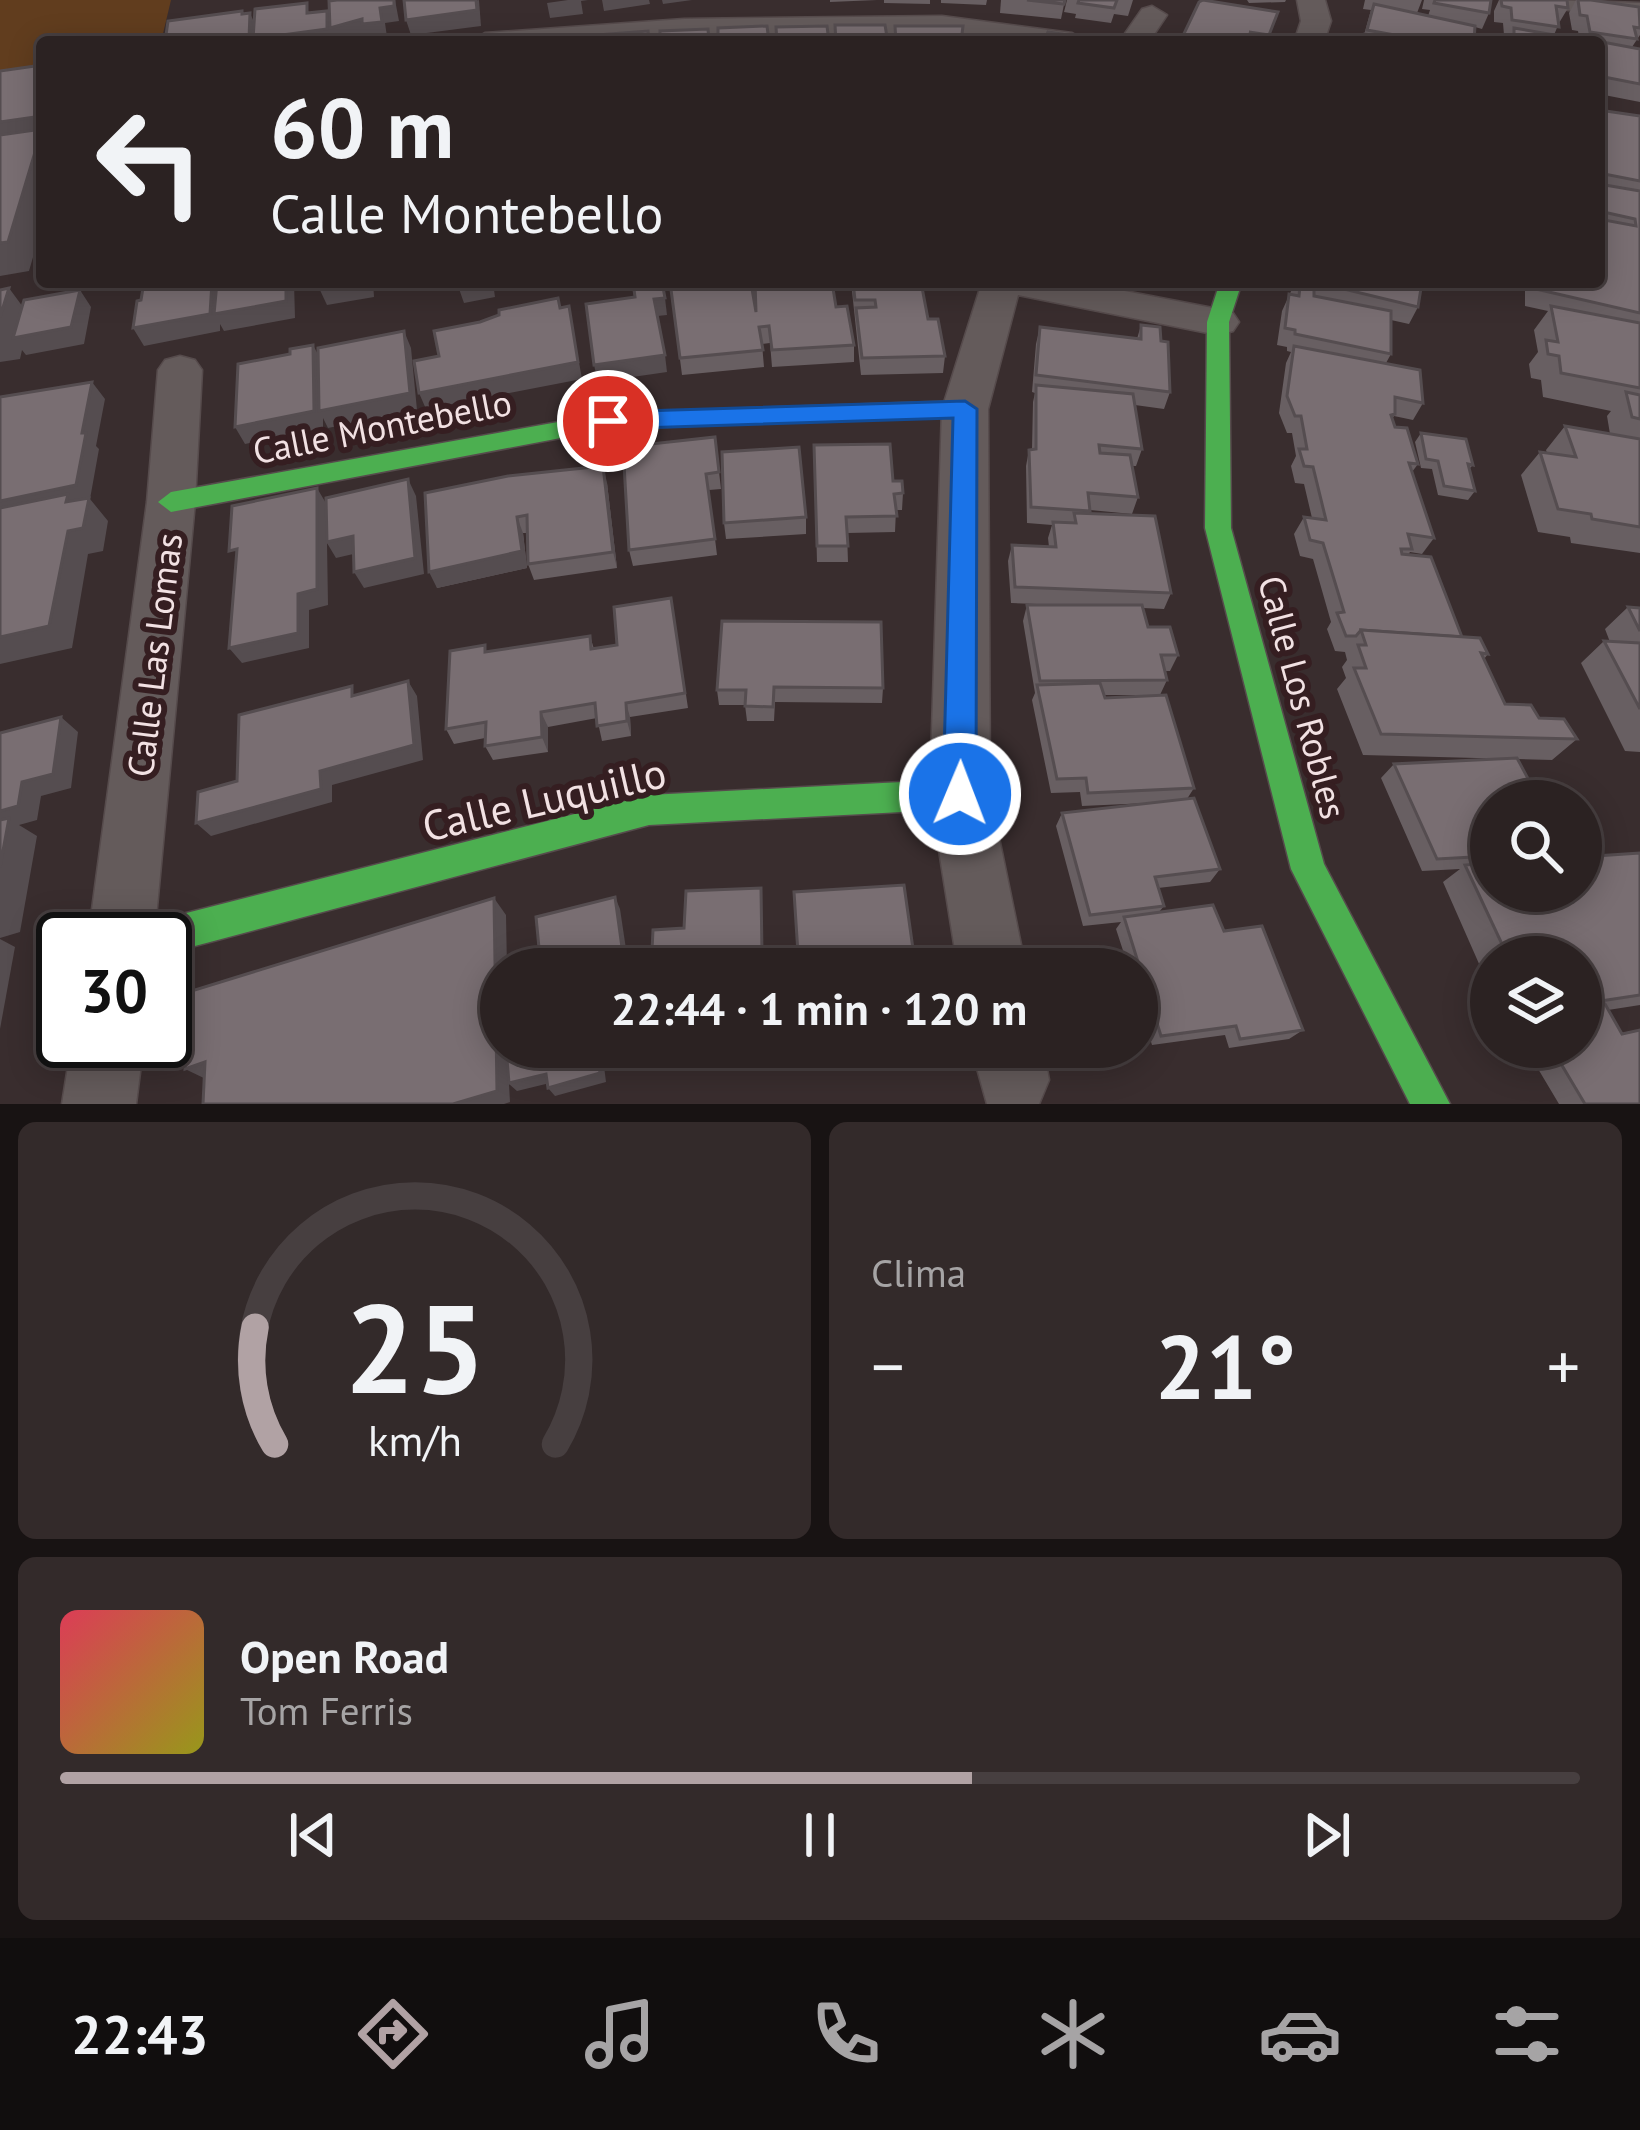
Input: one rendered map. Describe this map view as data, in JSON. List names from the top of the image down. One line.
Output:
{"streets":{"street":["Calle Montebello","Calle Las Lomas","Calle Los Robles","Calle Luquillo"]},"crossings":[["Calle Montebello","Calle Las Lomas"]],"page":{"turn":["60 m","Calle Montebello"],"limit":"30","trip":"22:44 · 1 min · 120 m","tile":"Clima","heat":["−","21°","+"],"song":["Open Road","Tom Ferris"],"tabs":"22:43","gauge":["25","km/h"]}}
